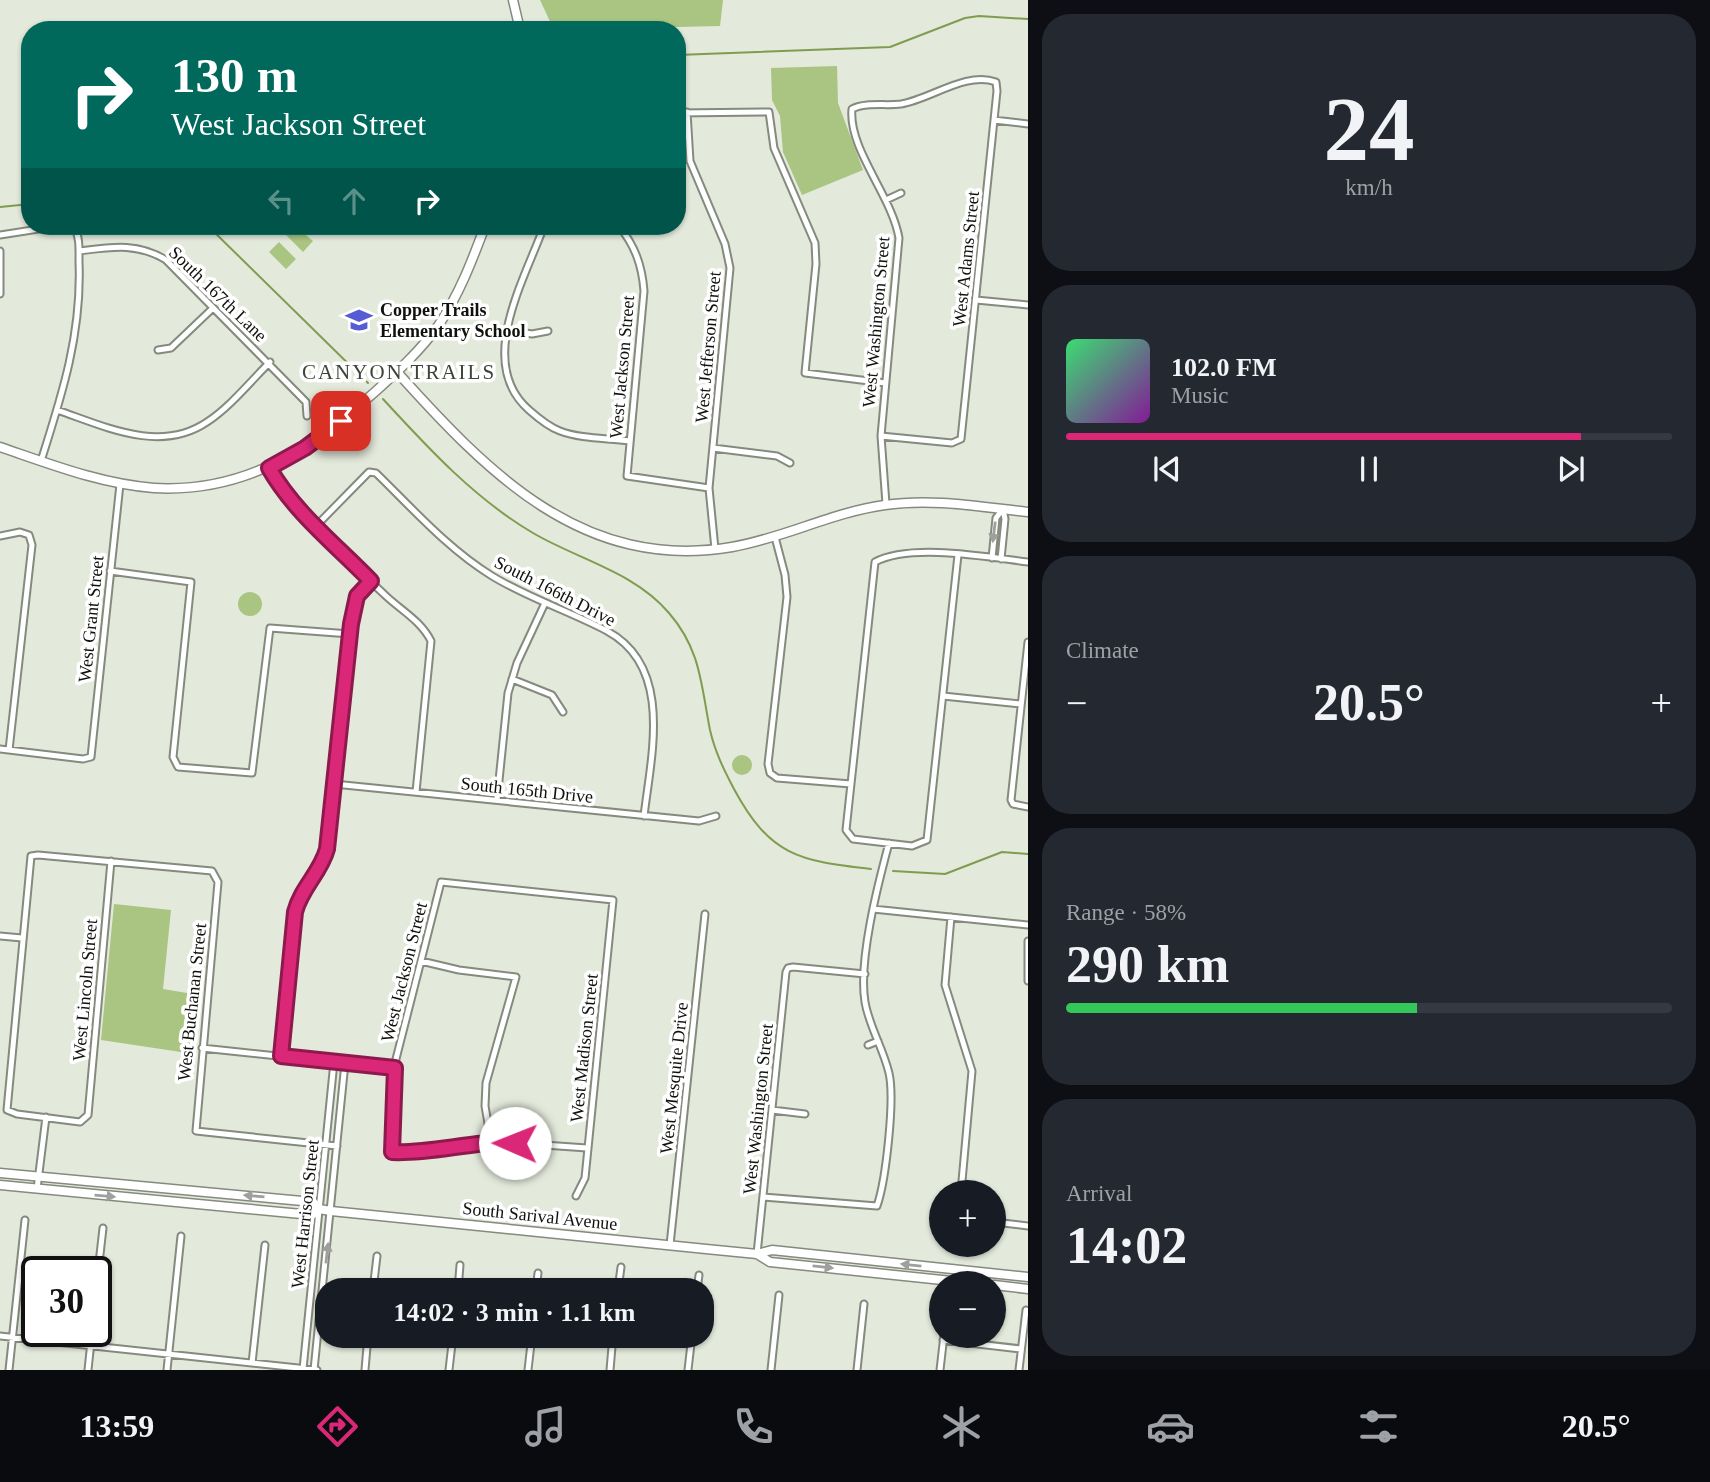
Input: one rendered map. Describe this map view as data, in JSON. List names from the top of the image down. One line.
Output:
{"streets":{"main road":["South Sarival Avenue"],"street":["West Adams Street","South 167th Lane","West Washington Street","West Jefferson Street","West Jackson Street","South 166th Drive","West Grant Street","South 165th Drive","West Lincoln Street","West Buchanan Street","West Madison Street","West Mesquite Drive","West Harrison Street"]},"crossings":[["West Adams Street","West Washington Street"],["West Washington Street","South Sarival Avenue"],["West Jefferson Street","West Jackson Street"],["West Jackson Street","West Madison Street"],["South 166th Drive","South 165th Drive"],["West Lincoln Street","West Buchanan Street"],["West Buchanan Street","West Harrison Street"],["West Mesquite Drive","South Sarival Avenue"],["West Harrison Street","South Sarival Avenue"]],"districts":["CANYON TRAILS"],"places":{"school or university":["Copper Trails Elementary School"]},"page":{"tile":[["24","km/h"],"Climate",["Range · 58%","290 km"],["Arrival","14:02"]],"turn":["130 m","West Jackson Street"],"song":["102.0 FM","Music"],"heat":["−","20.5°","+"],"map_buttons":["+","−"],"limit":"30","trip":"14:02 · 3 min · 1.1 km","tabs":["13:59","20.5°"]}}
